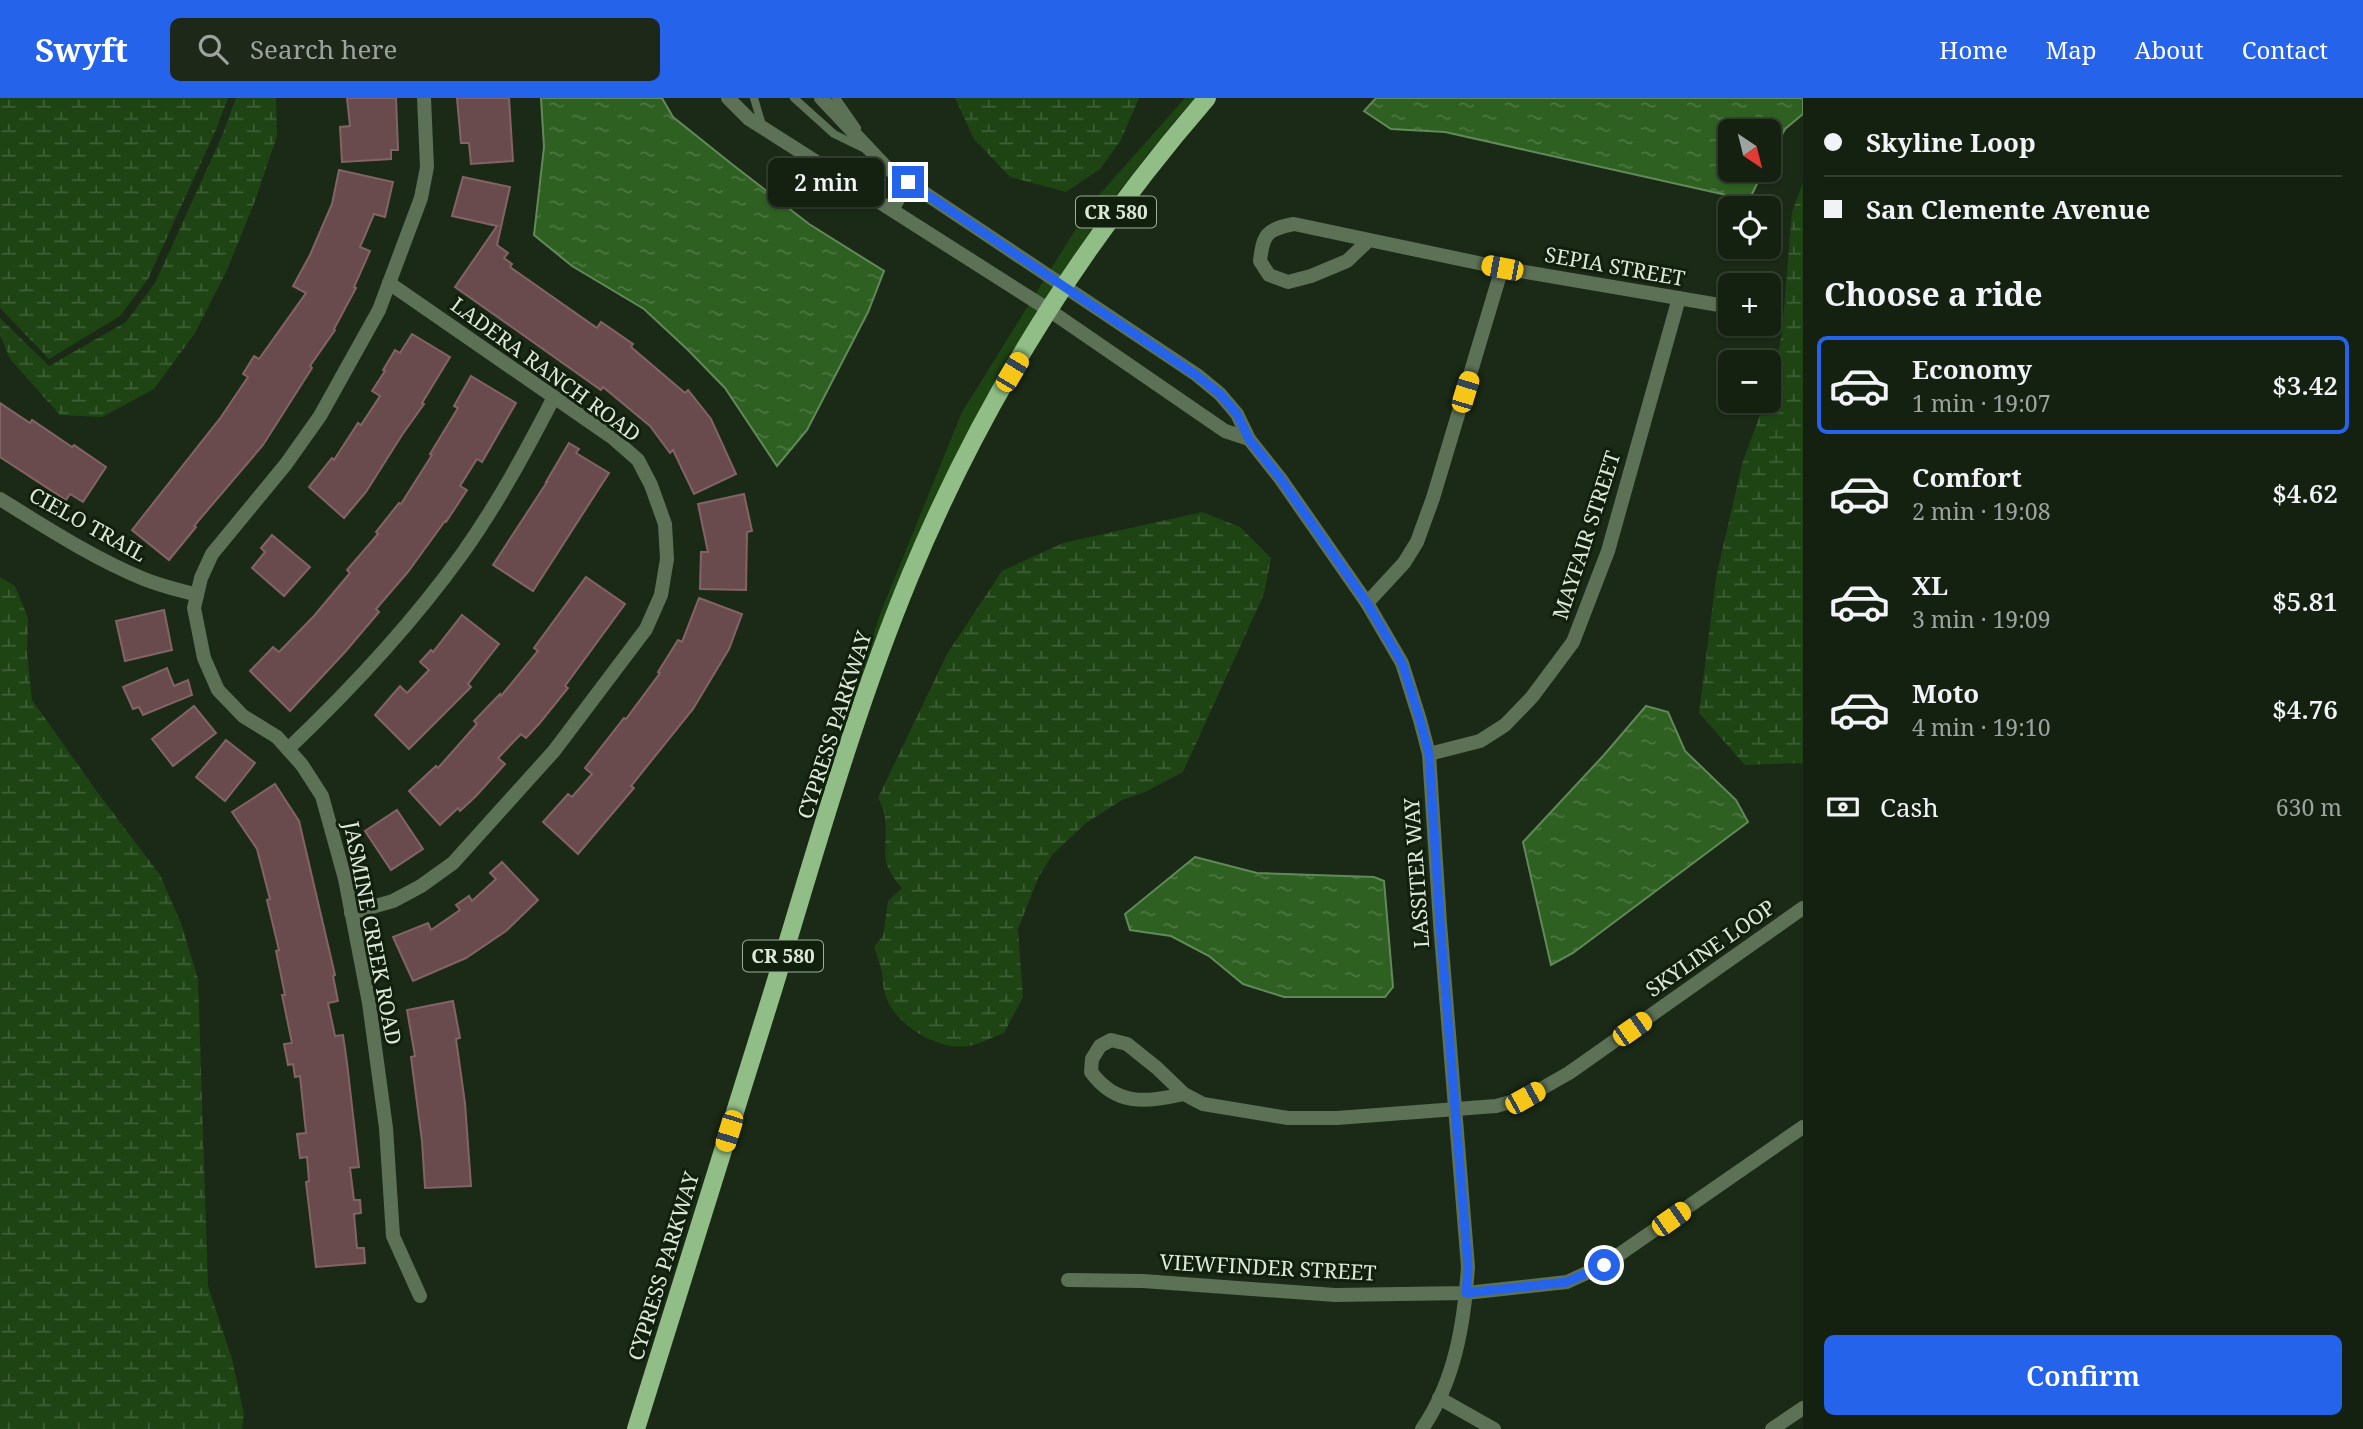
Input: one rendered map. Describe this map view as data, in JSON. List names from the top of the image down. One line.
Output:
{"streets":{"main road":["CR 580","CYPRESS PARKWAY"],"street":["SEPIA STREET","LADERA RANCH ROAD","CIELO TRAIL","MAYFAIR STREET","LASSITER WAY","JASMINE CREEK ROAD","SKYLINE LOOP","VIEWFINDER STREET"]},"crossings":[["SEPIA STREET","MAYFAIR STREET"],["LADERA RANCH ROAD","JASMINE CREEK ROAD"],["CIELO TRAIL","JASMINE CREEK ROAD"],["MAYFAIR STREET","LASSITER WAY"],["CYPRESS PARKWAY","LASSITER WAY"],["LASSITER WAY","SKYLINE LOOP"],["LASSITER WAY","VIEWFINDER STREET"]],"north":"bottom right","page":{"header":"Swyft","search":"Search here","nav":["Home","Map","About","Contact"],"banner":["Skyline Loop","San Clemente Avenue"],"map_buttons":["+","−"],"bubble":"2 min","heading":"Choose a ride","list":[{"name":"Economy","note":"1 min · 19:07","value":"$3.42"},{"name":"Comfort","note":"2 min · 19:08","value":"$4.62"},{"name":"XL","note":"3 min · 19:09","value":"$5.81"},{"name":"Moto","note":"4 min · 19:10","value":"$4.76"}],"pay":["Cash","630 m"],"buttons":"Confirm"}}
